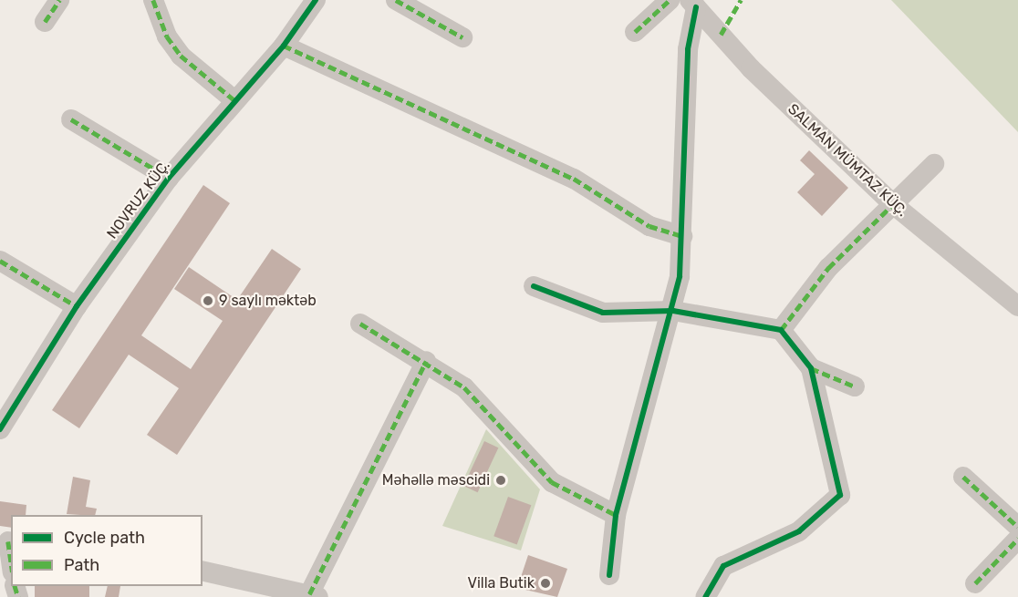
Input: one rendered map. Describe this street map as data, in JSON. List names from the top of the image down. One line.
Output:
{"streets":{"street":["SALMAN MÜMTAZ KÜÇ.","NOVRUZ KÜÇ."]},"places":["9 saylı məktəb","Məhəllə məscidi","Villa Butik"],"legend":["Cycle path","Path"]}
